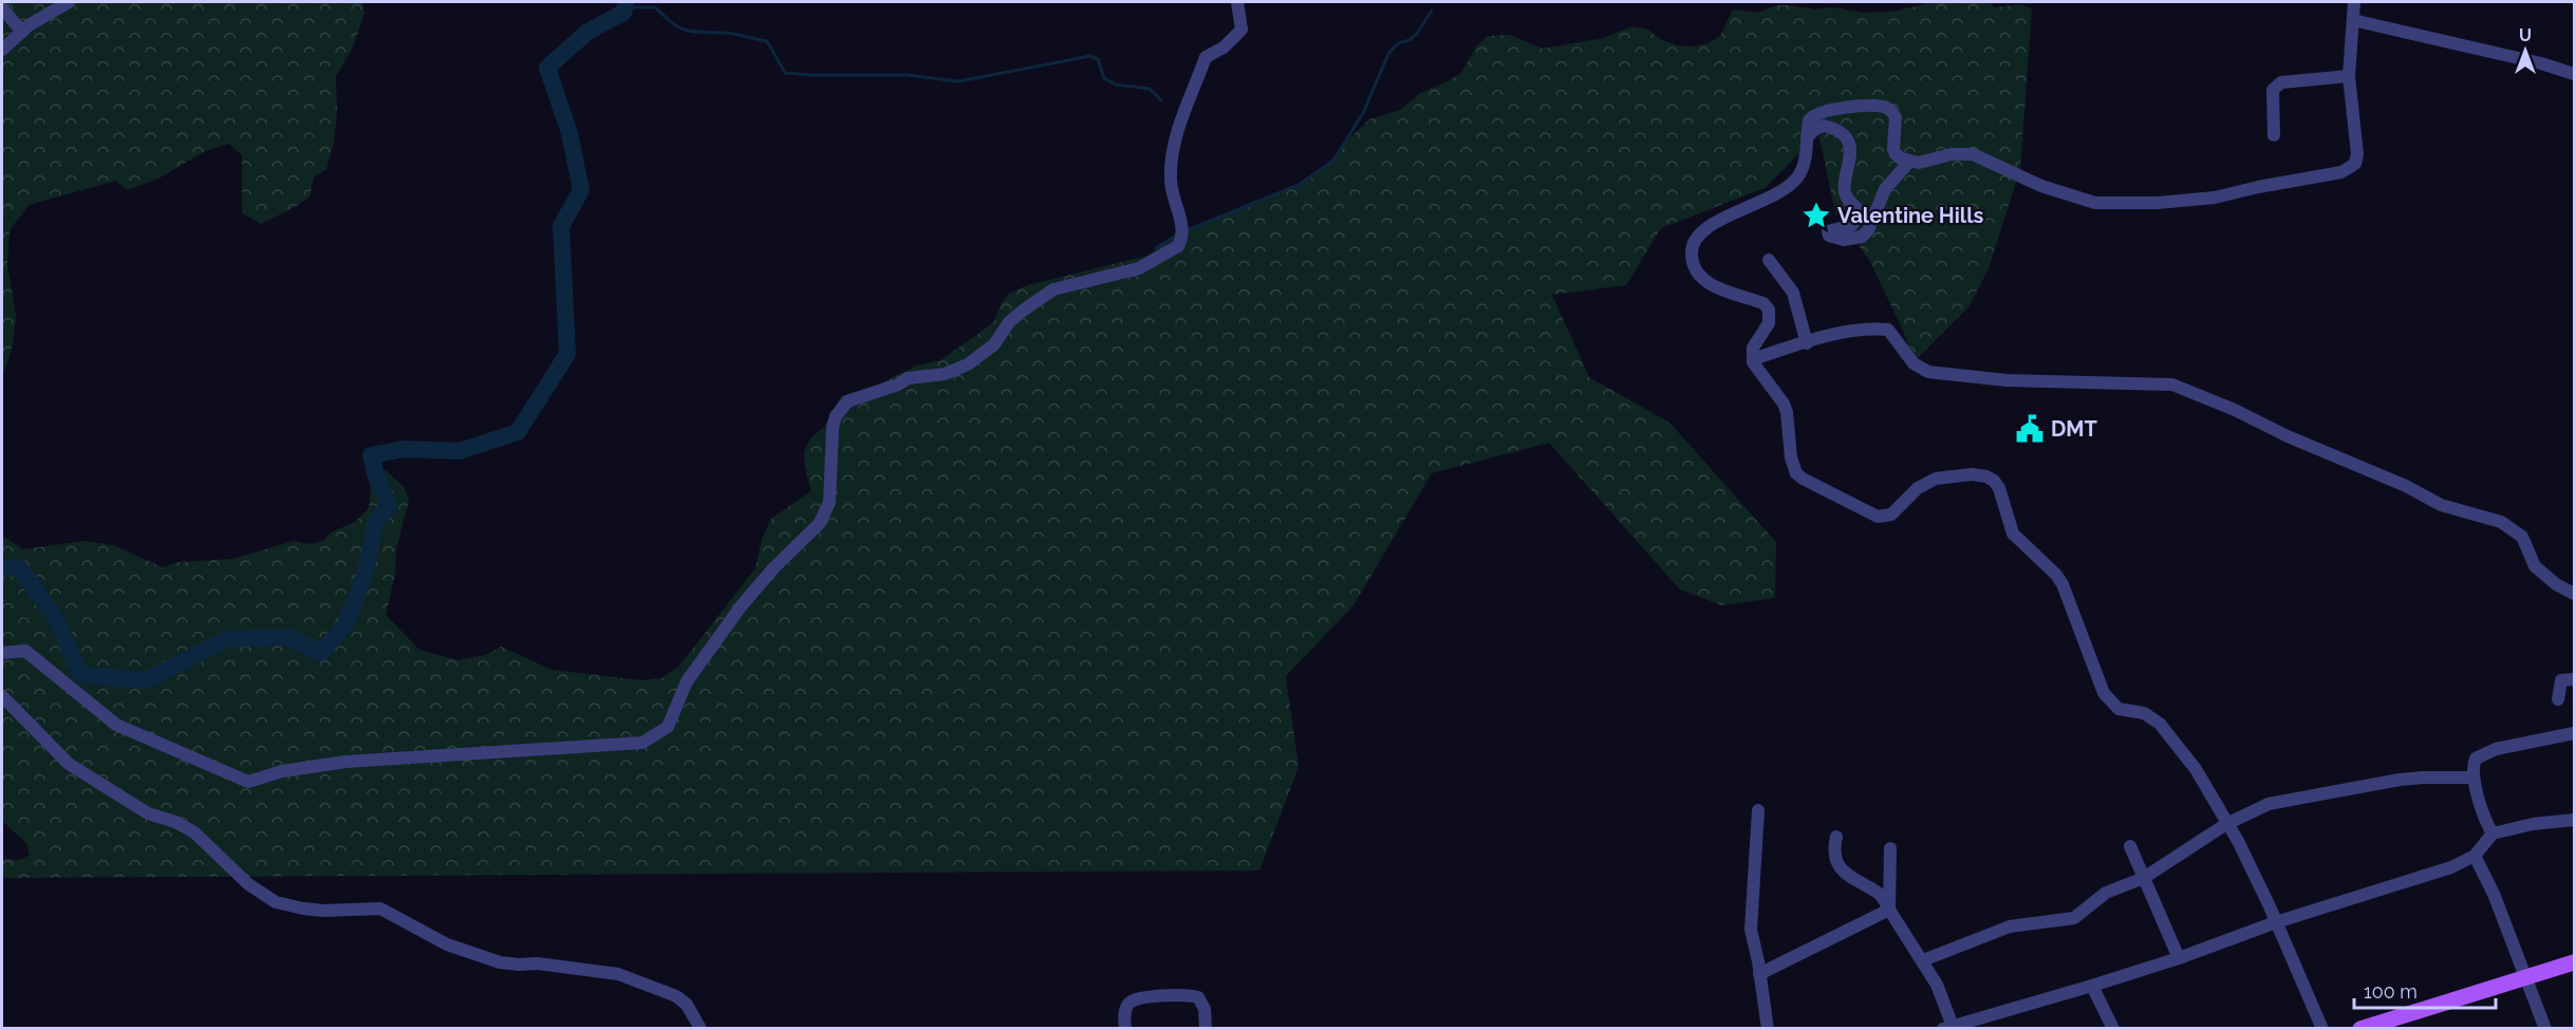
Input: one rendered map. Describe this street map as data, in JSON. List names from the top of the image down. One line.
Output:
{"places":{"place":["Valentine Hills"],"public building":["DMT"]},"scale_bar":"100 m","north":"top"}
